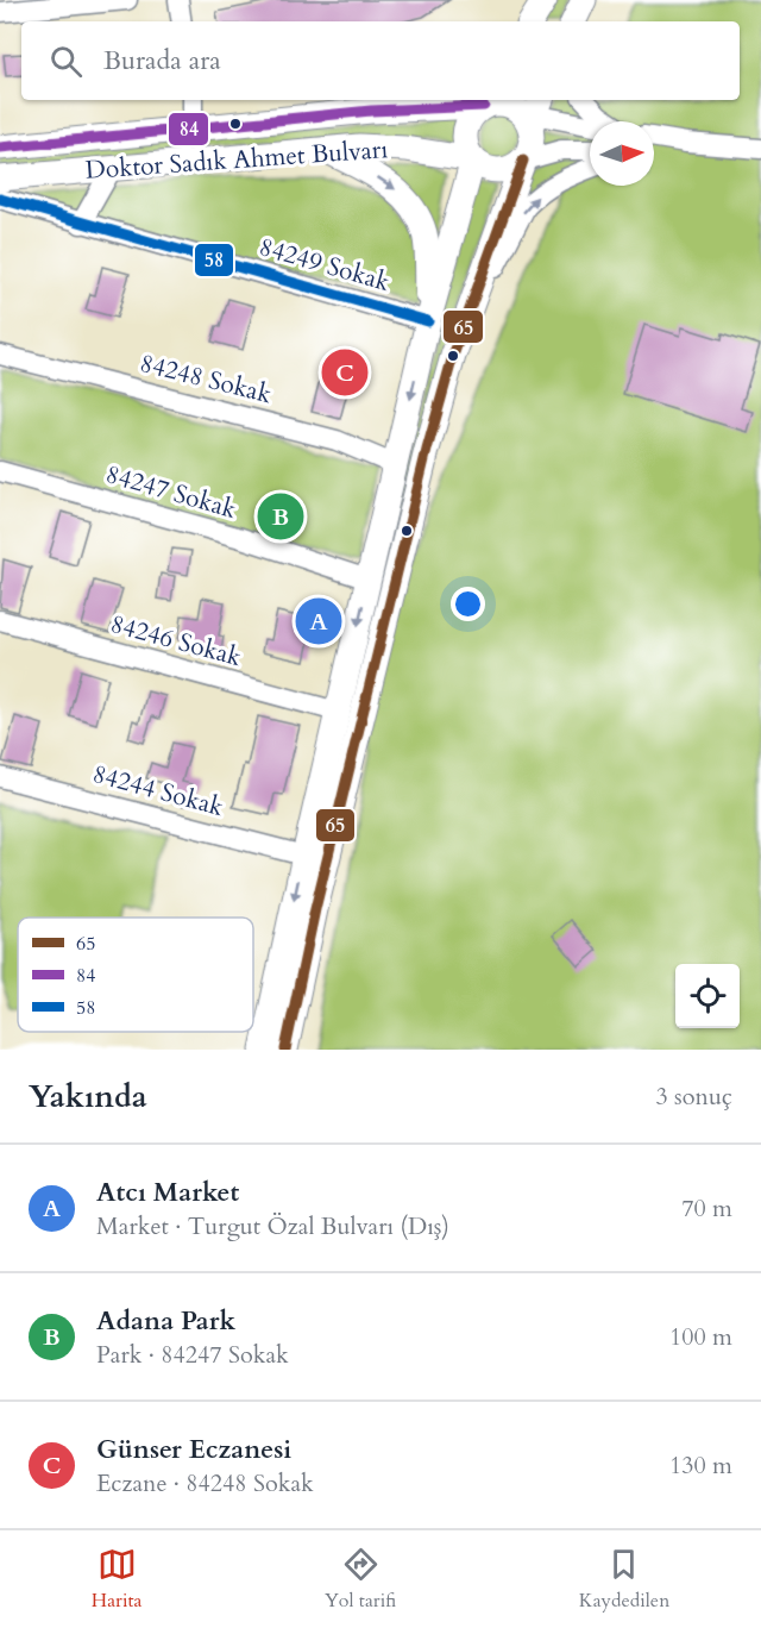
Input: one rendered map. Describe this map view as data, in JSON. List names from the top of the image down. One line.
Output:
{"streets":{"main road":["Doktor Sadık Ahmet Bulvarı"],"street":["84249 Sokak","84248 Sokak","84247 Sokak","84246 Sokak","84244 Sokak"]},"lines":["transit line 84","transit line 65","transit line 58"],"legend":["65","84","58"],"north":"right","page":{"search":"Burada ara","pins":["C","B","A"],"heading":["Yakında","3 sonuç"],"list":[{"mark":"A","name":"Atcı Market","note":"Market · Turgut Özal Bulvarı (Dış)","value":"70 m"},{"mark":"B","name":"Adana Park","note":"Park · 84247 Sokak","value":"100 m"},{"mark":"C","name":"Günser Eczanesi","note":"Eczane · 84248 Sokak","value":"130 m"}],"nav":["Harita","Yol tarifi","Kaydedilen"]}}
